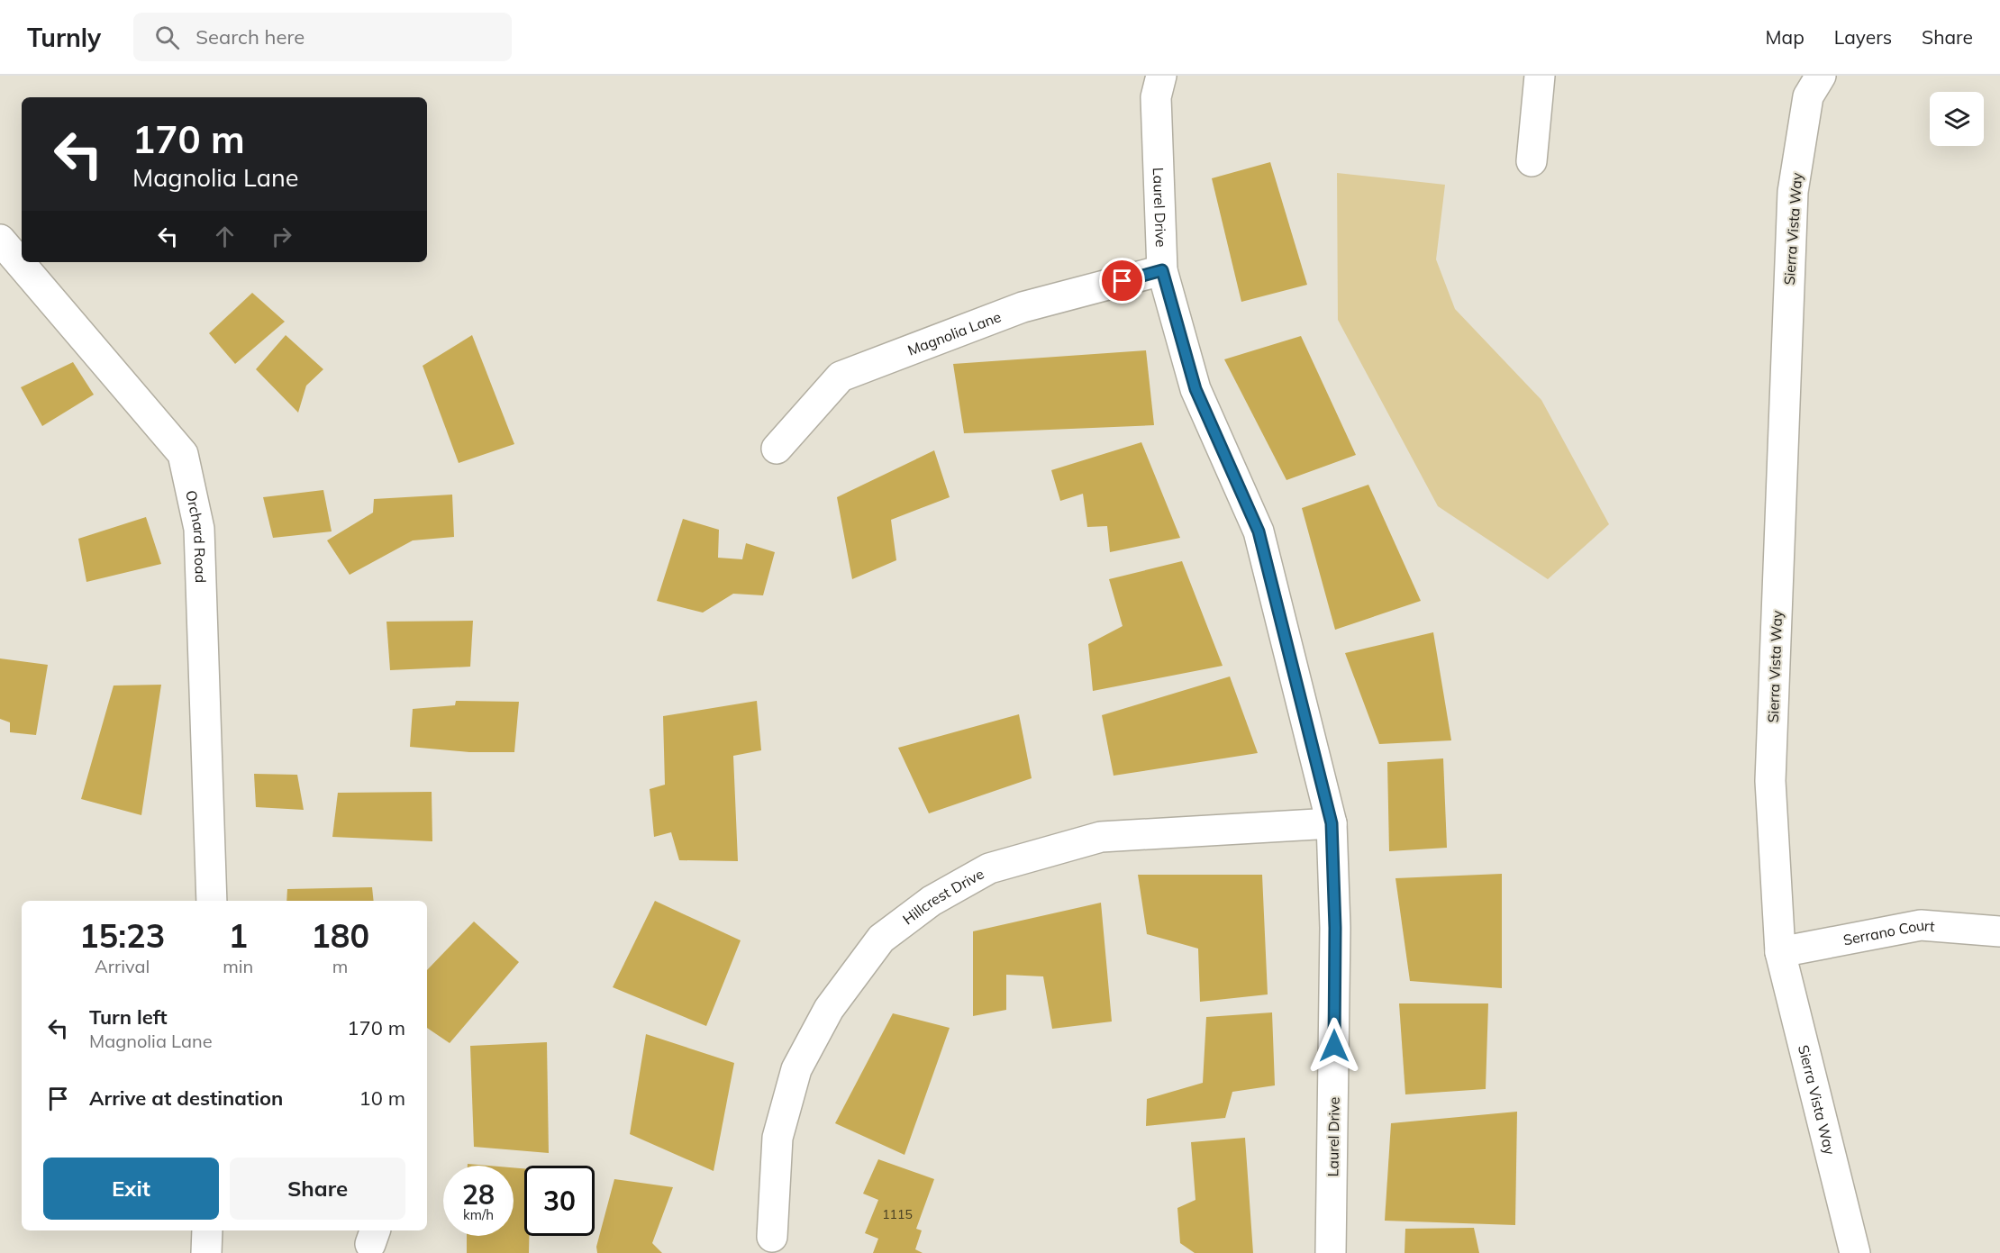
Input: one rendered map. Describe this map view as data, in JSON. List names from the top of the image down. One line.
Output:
{"streets":{"street":["Laurel Drive","Sierra Vista Way","Magnolia Lane","Orchard Road","Hillcrest Drive","Serrano Court"]},"crossings":[["Laurel Drive","Magnolia Lane"],["Laurel Drive","Hillcrest Drive"],["Sierra Vista Way","Serrano Court"]],"house_numbers":["1115"],"page":{"header":"Turnly","search":"Search here","nav":["Map","Layers","Share"],"turn":["170 m","Magnolia Lane"],"eta":["15:23","Arrival","1","min","180","m"],"list":[{"name":"Turn left","note":"Magnolia Lane","value":"170 m"},{"name":"Arrive at destination","value":"10 m"}],"buttons":["Exit","Share"],"speed":"28 km/h","limit":"30"}}
